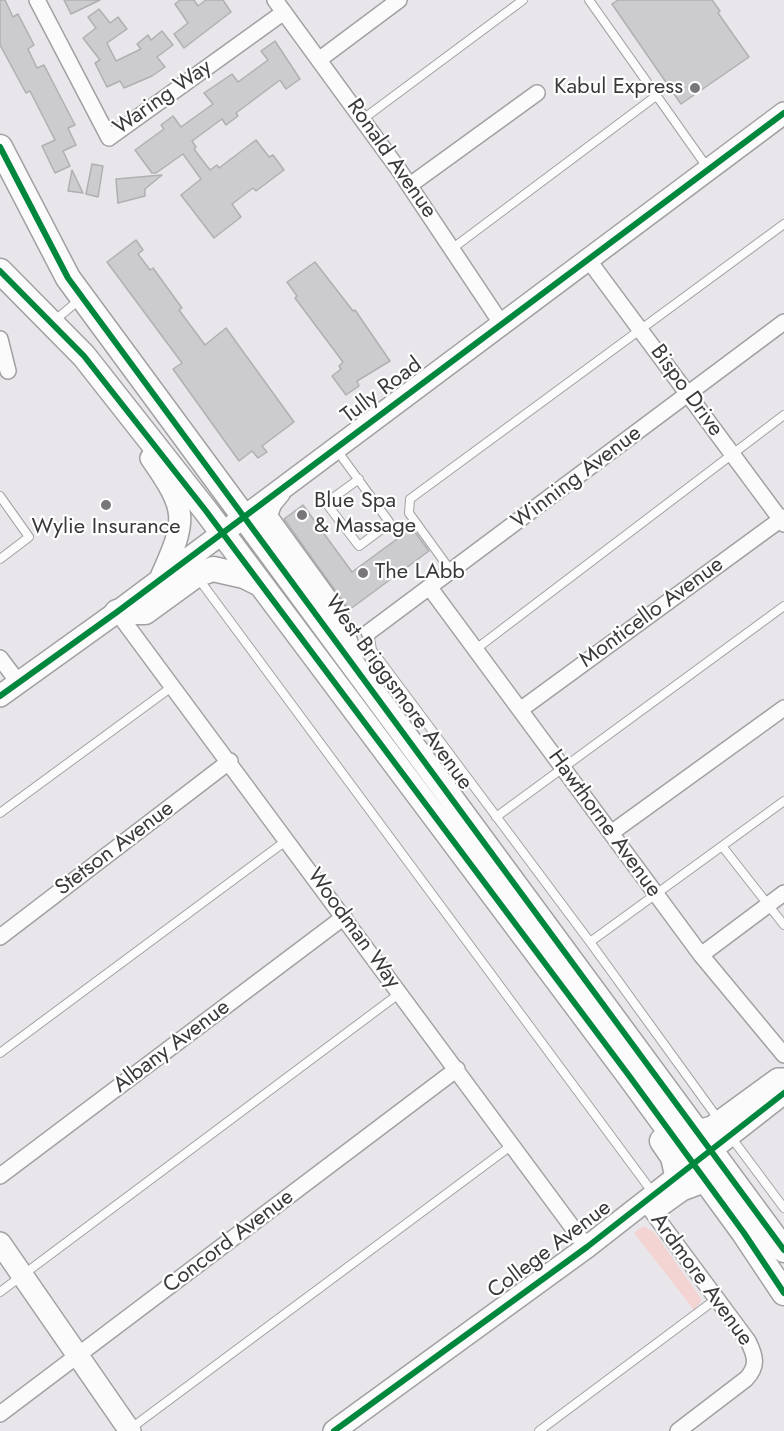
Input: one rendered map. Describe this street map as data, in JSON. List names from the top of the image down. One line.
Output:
{"streets":{"main road":["Tully Road","West Briggsmore Avenue","College Avenue"],"street":["Waring Way","Ronald Avenue","Bispo Drive","Winning Avenue","Monticello Avenue","Hawthorne Avenue","Stetson Avenue","Woodman Way","Albany Avenue","Concord Avenue","Ardmore Avenue"]},"crossings":[["Waring Way","Ronald Avenue"],["Ronald Avenue","Tully Road"],["Tully Road","Bispo Drive"],["Tully Road","West Briggsmore Avenue"],["Tully Road","Woodman Way"],["Bispo Drive","Winning Avenue"],["Bispo Drive","Monticello Avenue"],["Winning Avenue","Hawthorne Avenue"],["Monticello Avenue","Hawthorne Avenue"],["Stetson Avenue","Woodman Way"],["Woodman Way","Albany Avenue"],["Woodman Way","Concord Avenue"],["Woodman Way","College Avenue"]],"places":["Kabul Express","Wylie Insurance","Blue Spa & Massage","The LAbb"]}
